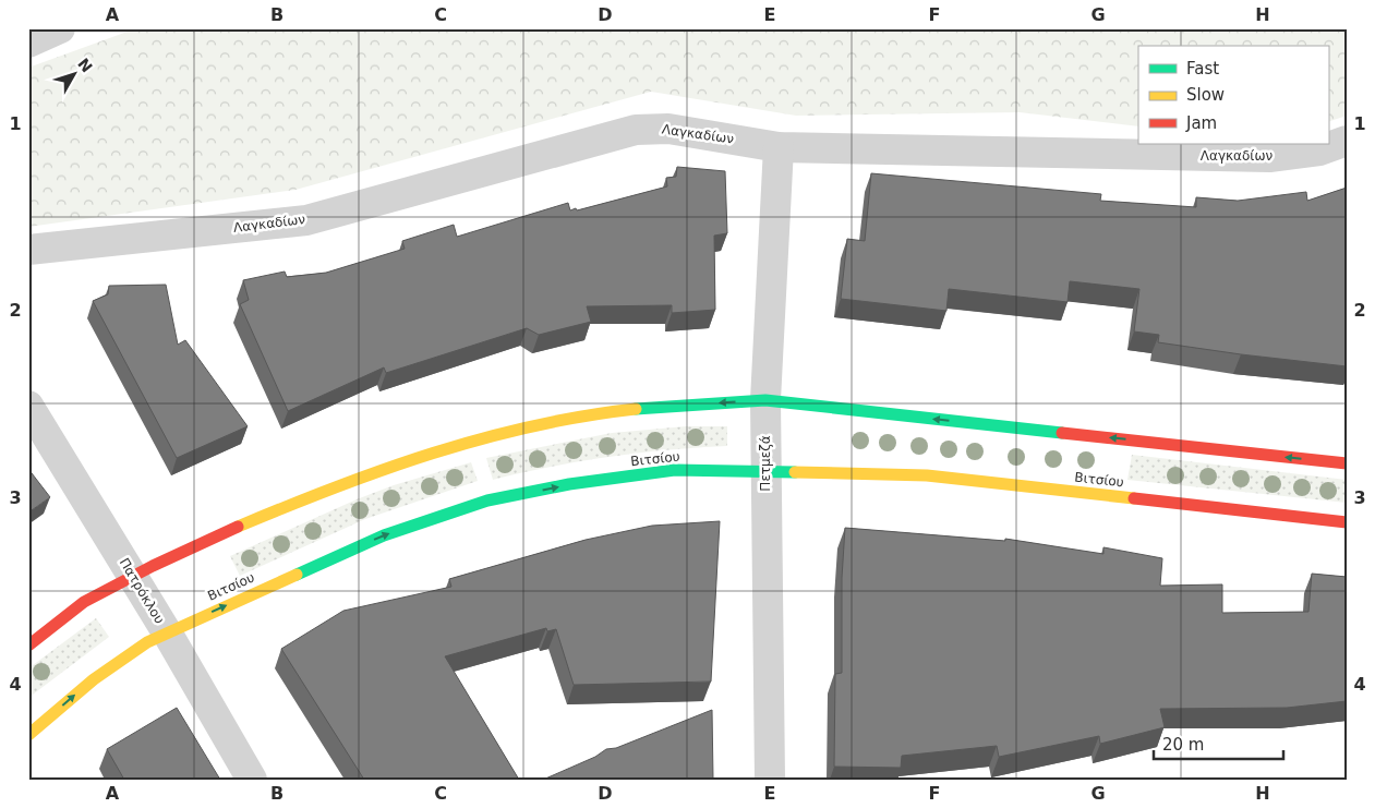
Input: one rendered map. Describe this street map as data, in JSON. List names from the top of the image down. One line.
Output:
{"streets":{"street":["Λαγκαδίων","Βιτσίου","Πετμεζά","Πατρόκλου"]},"crossings":[["Λαγκαδίων","Πετμεζά"],["Βιτσίου","Πετμεζά"],["Βιτσίου","Πατρόκλου"]],"legend":["Fast","Slow","Jam"],"scale_bar":"20 m","north":"top right","grid":{"columns":["A","B","C","D","E","F","G","H"],"rows":["1","2","3","4"]}}
